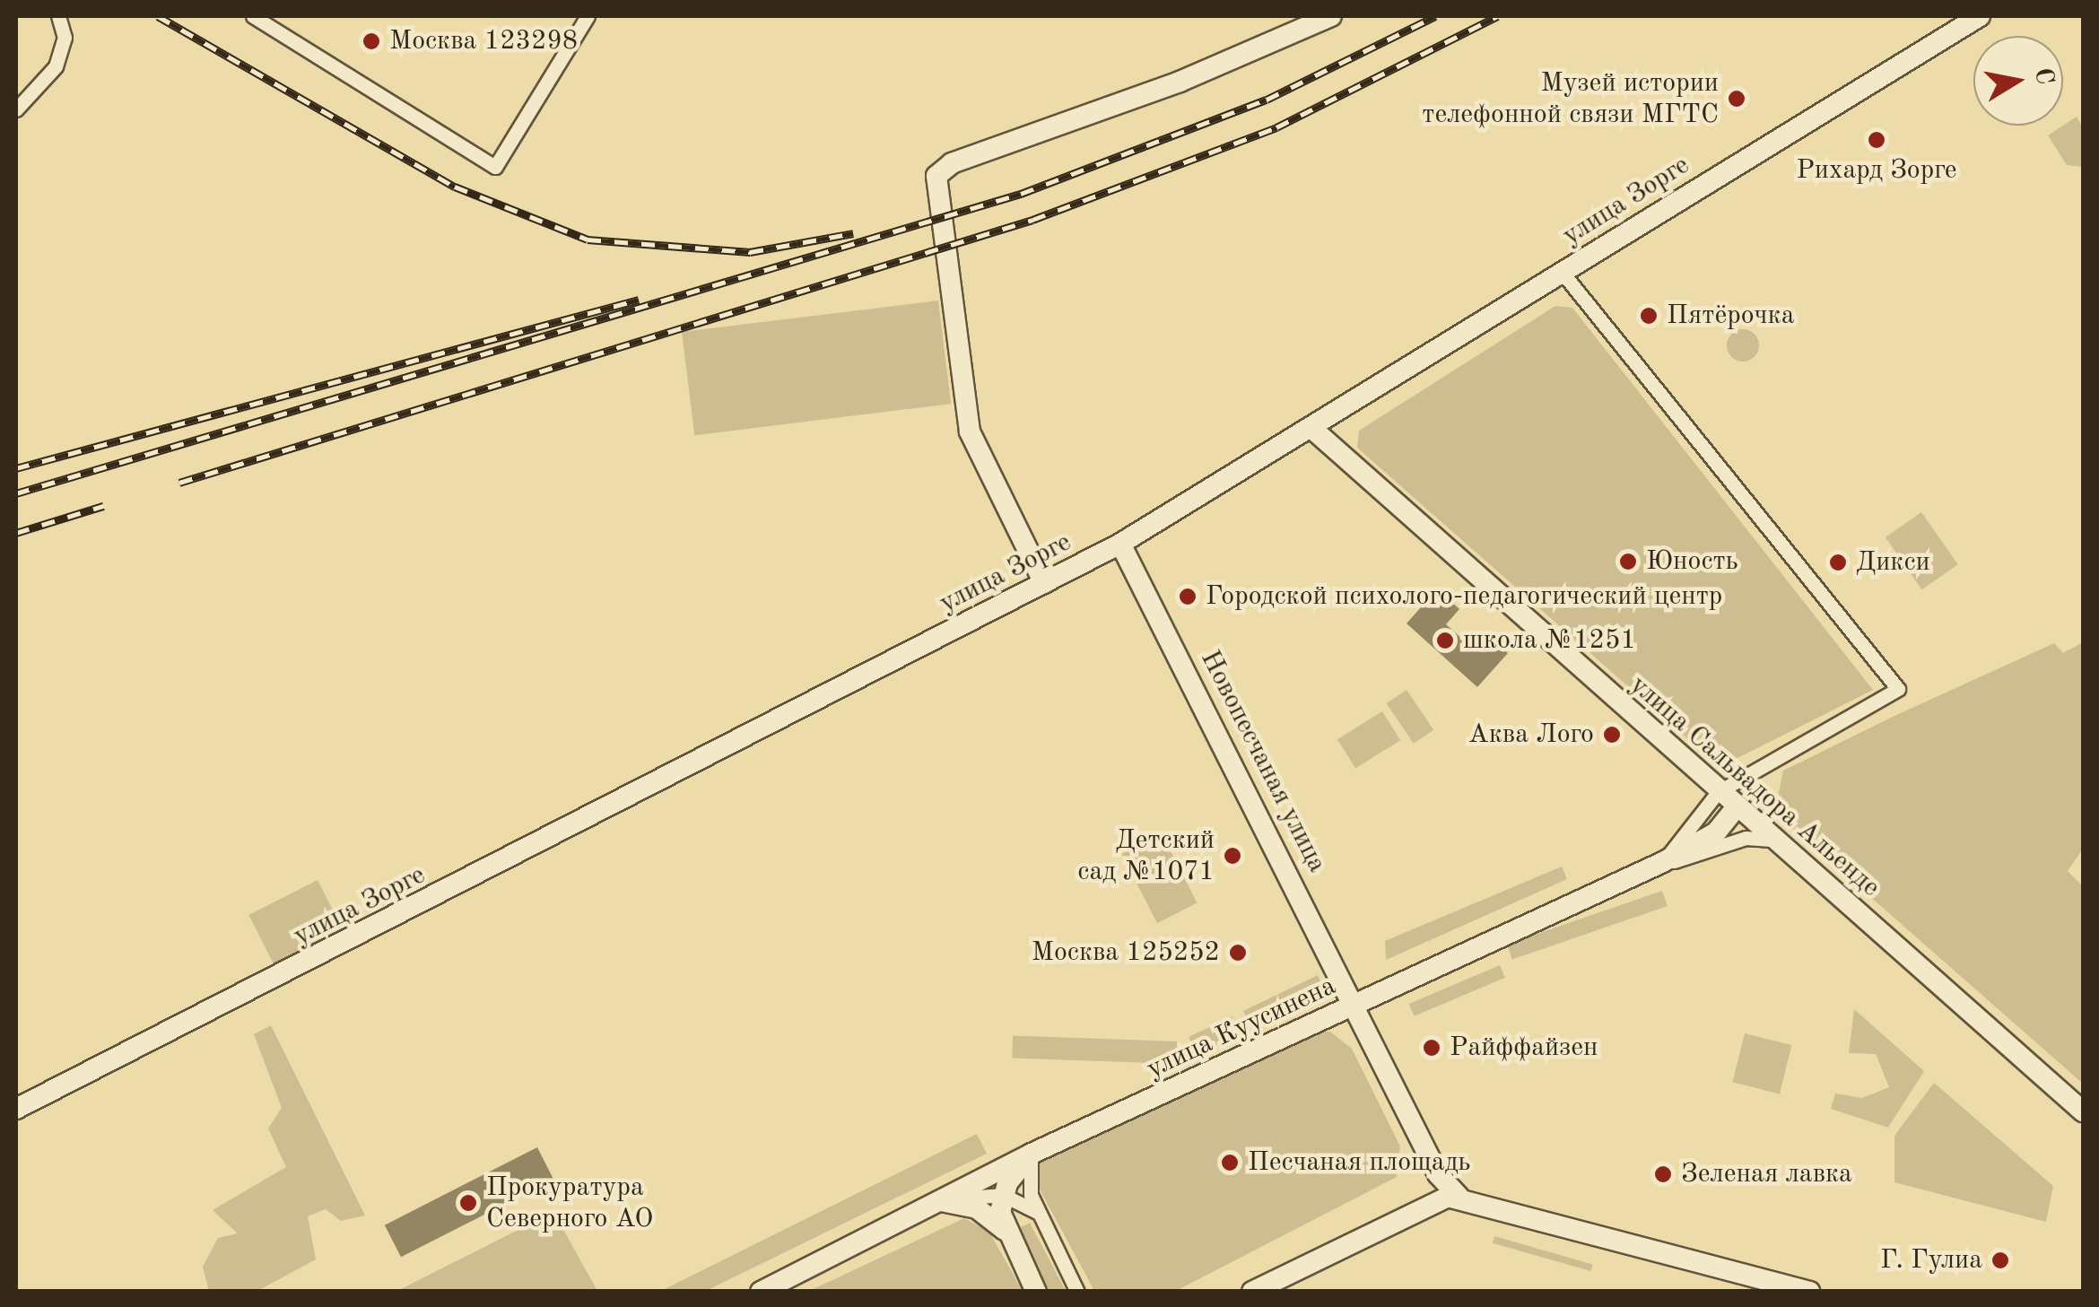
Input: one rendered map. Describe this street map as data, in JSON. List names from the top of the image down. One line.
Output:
{"streets":{"street":["улица Зорге","Новопесчаная улица","улица Сальвадора Альенде","улица Куусинена"]},"crossings":[["улица Зорге","Новопесчаная улица"],["улица Зорге","улица Сальвадора Альенде"],["Новопесчаная улица","улица Куусинена"],["улица Сальвадора Альенде","улица Куусинена"]],"places":["Москва 123298","Музей истории телефонной связи МГТС","Рихард Зорге","Пятёрочка","Юность","Дикси","Городской психолого-педагогический центр","школа №1251","Аква Лого","Детский сад №1071","Москва 125252","Райффайзен","Песчаная площадь","Зеленая лавка","Прокуратура Северного АО","Г. Гулиа"],"north":"right"}
